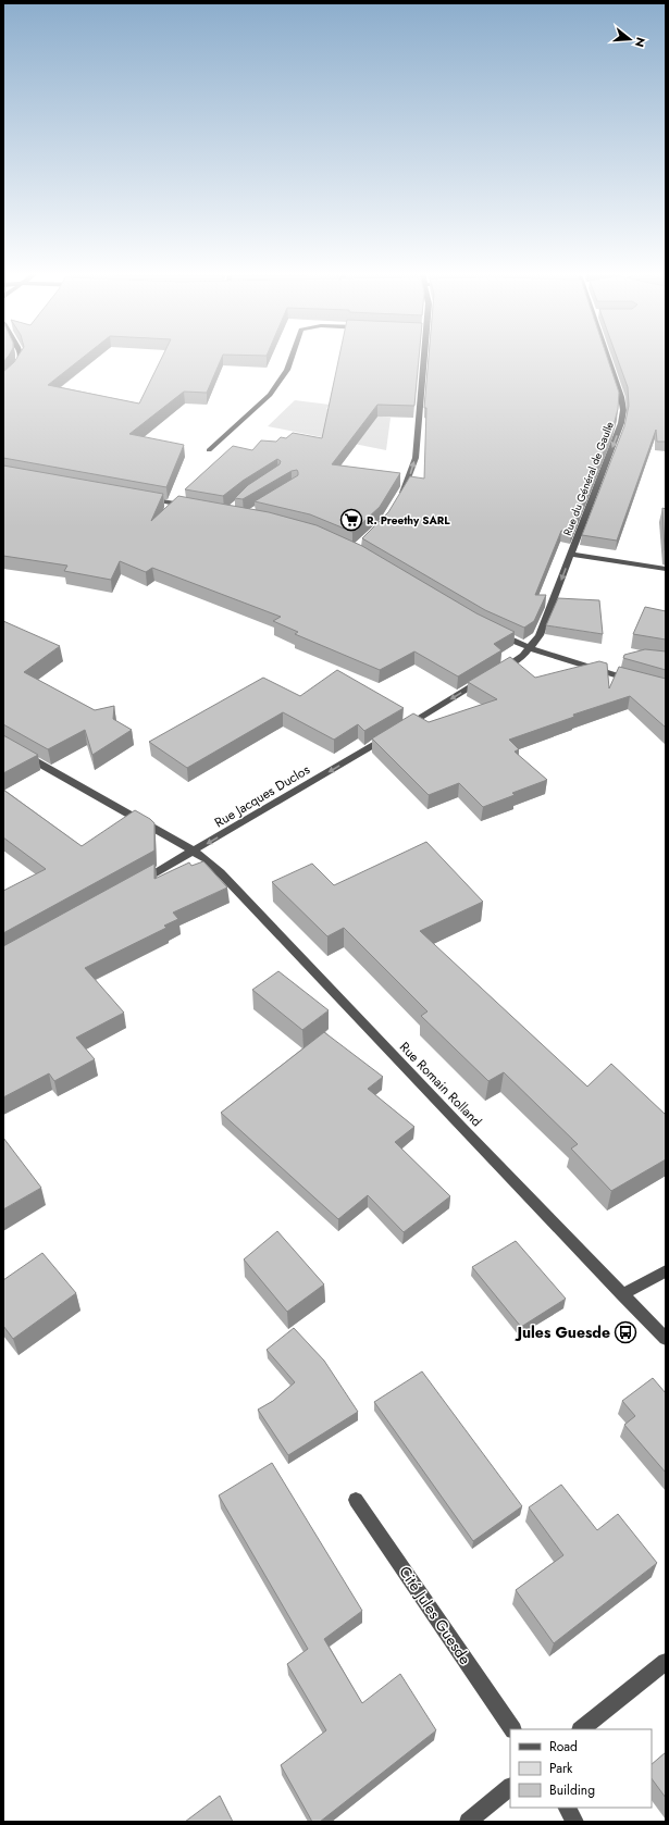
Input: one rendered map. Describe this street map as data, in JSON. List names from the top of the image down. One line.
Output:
{"streets":{"street":["Rue du Général de Gaulle","Rue Jacques Duclos","Rue Romain Rolland","Cité Jules Guesde"]},"crossings":[["Rue du Général de Gaulle","Rue Jacques Duclos"],["Rue Jacques Duclos","Rue Romain Rolland"]],"one_way":["Rue du Général de Gaulle","Rue Jacques Duclos"],"places":{"supermarket":["R. Preethy SARL"],"bus stop":["Jules Guesde"]},"legend":["Road","Park","Building"],"north":"right"}
